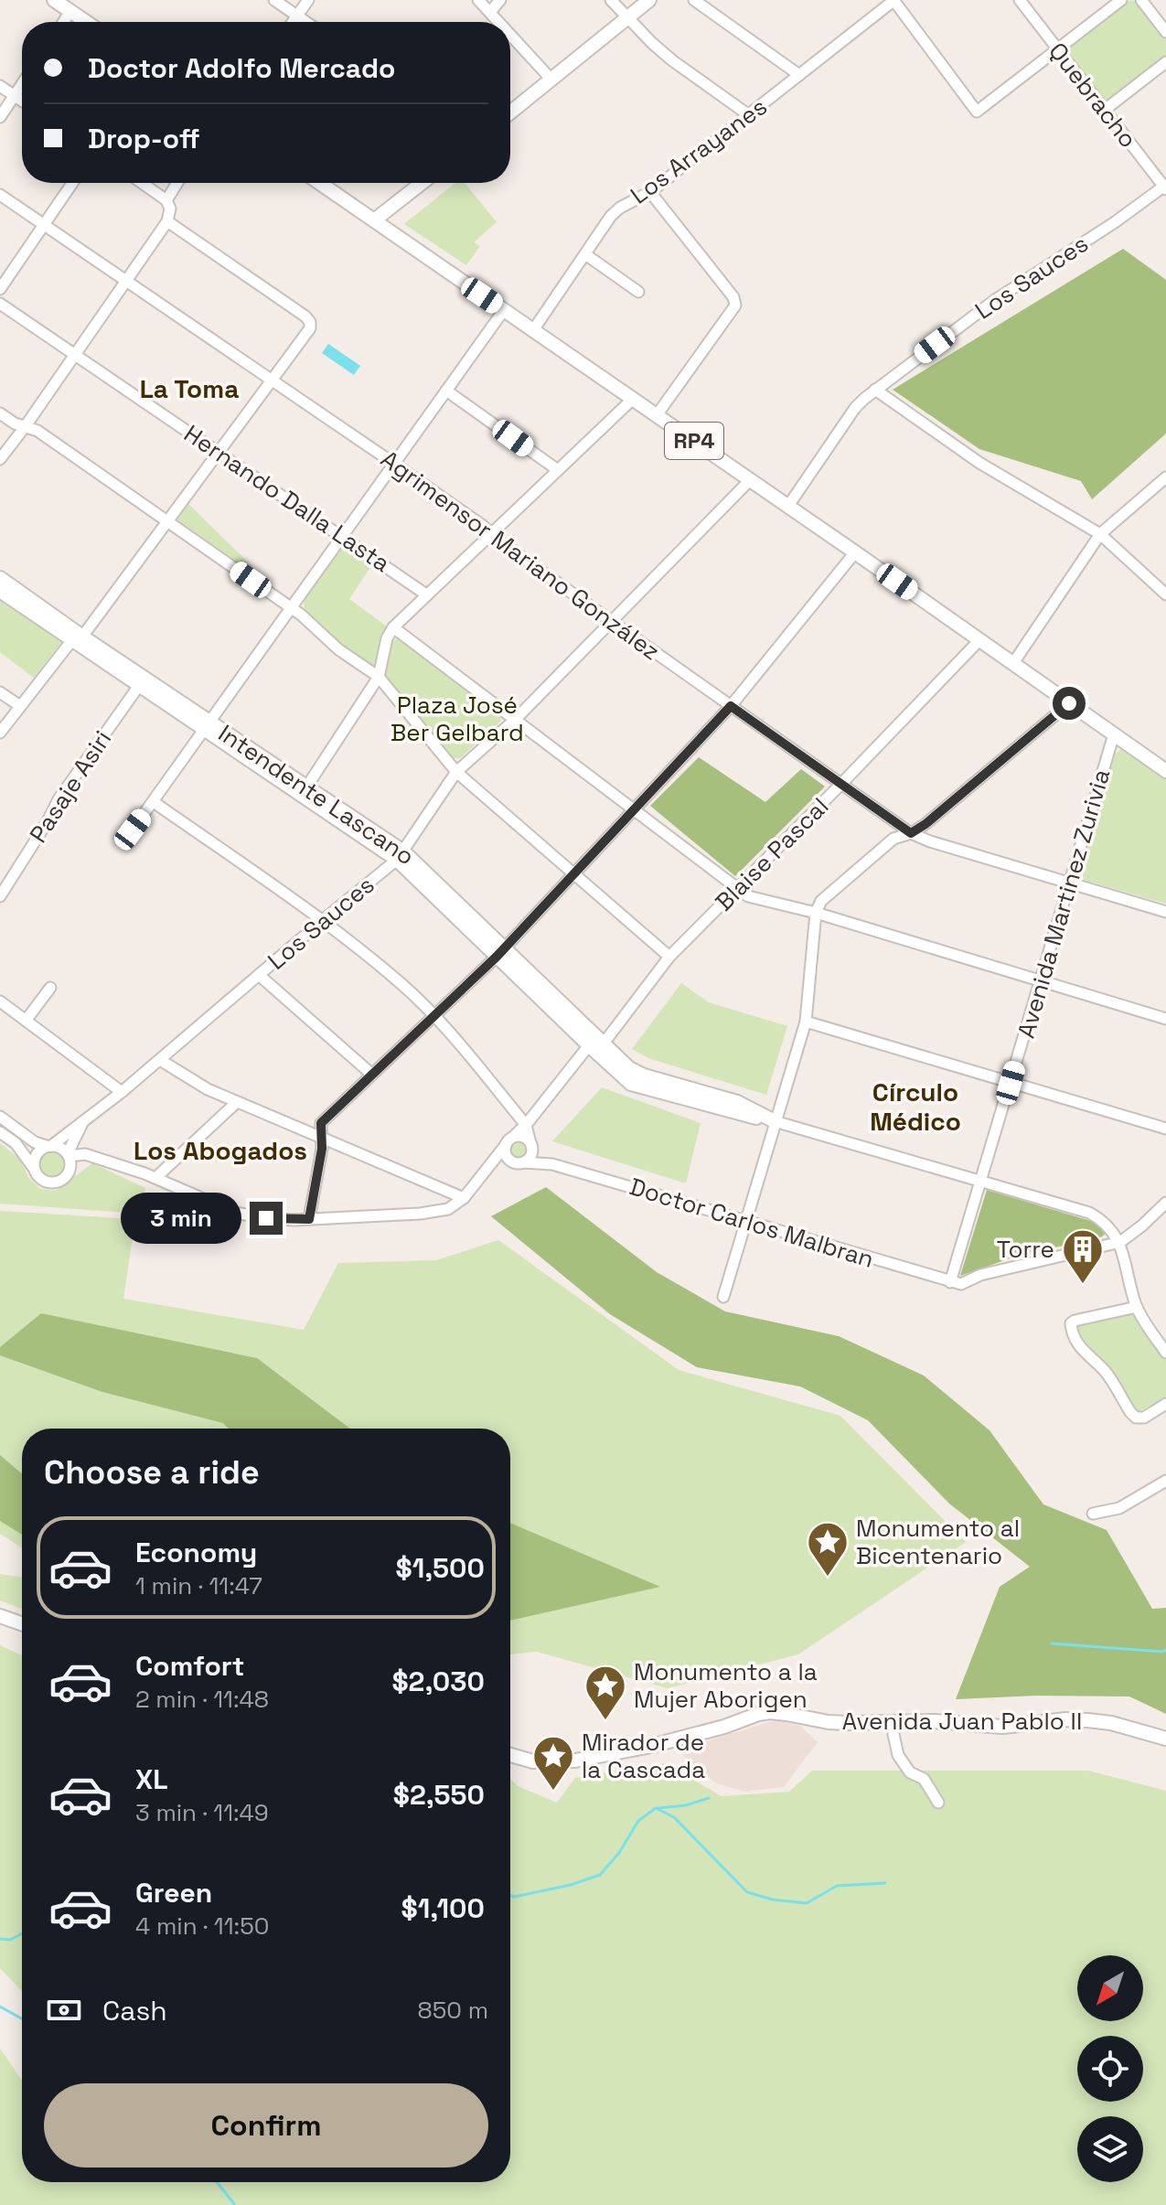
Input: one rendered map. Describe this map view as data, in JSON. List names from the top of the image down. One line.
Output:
{"streets":{"main road":["RP4","Intendente Lascano","Avenida Juan Pablo II"],"street":["Quebracho","Los Arrayanes","Los Sauces","Hernando Dalla Lasta","Agrimensor Mariano González","Pasaje Asiri","Blaise Pascal","Avenida Martinez Zurivia","Doctor Carlos Malbran"]},"crossings":[["Quebracho","Los Sauces"],["Los Arrayanes","RP4"],["Los Sauces","RP4"],["Los Sauces","Agrimensor Mariano González"],["Los Sauces","Intendente Lascano"],["RP4","Blaise Pascal"],["RP4","Avenida Martinez Zurivia"],["Agrimensor Mariano González","Blaise Pascal"],["Agrimensor Mariano González","Avenida Martinez Zurivia"],["Pasaje Asiri","Intendente Lascano"],["Intendente Lascano","Blaise Pascal"],["Avenida Martinez Zurivia","Doctor Carlos Malbran"]],"districts":["La Toma","Círculo Médico","Los Abogados"],"parks":["Plaza José Ber Gelbard"],"places":{"building":["Torre"],"place":["Monumento al Bicentenario","Monumento a la Mujer Aborigen","Mirador de la Cascada"]},"north":"bottom left","page":{"banner":["Doctor Adolfo Mercado","Drop-off"],"bubble":"3 min","heading":"Choose a ride","list":[{"name":"Economy","note":"1 min · 11:47","value":"$1,500"},{"name":"Comfort","note":"2 min · 11:48","value":"$2,030"},{"name":"XL","note":"3 min · 11:49","value":"$2,550"},{"name":"Green","note":"4 min · 11:50","value":"$1,100"}],"pay":["Cash","850 m"],"buttons":"Confirm"}}
